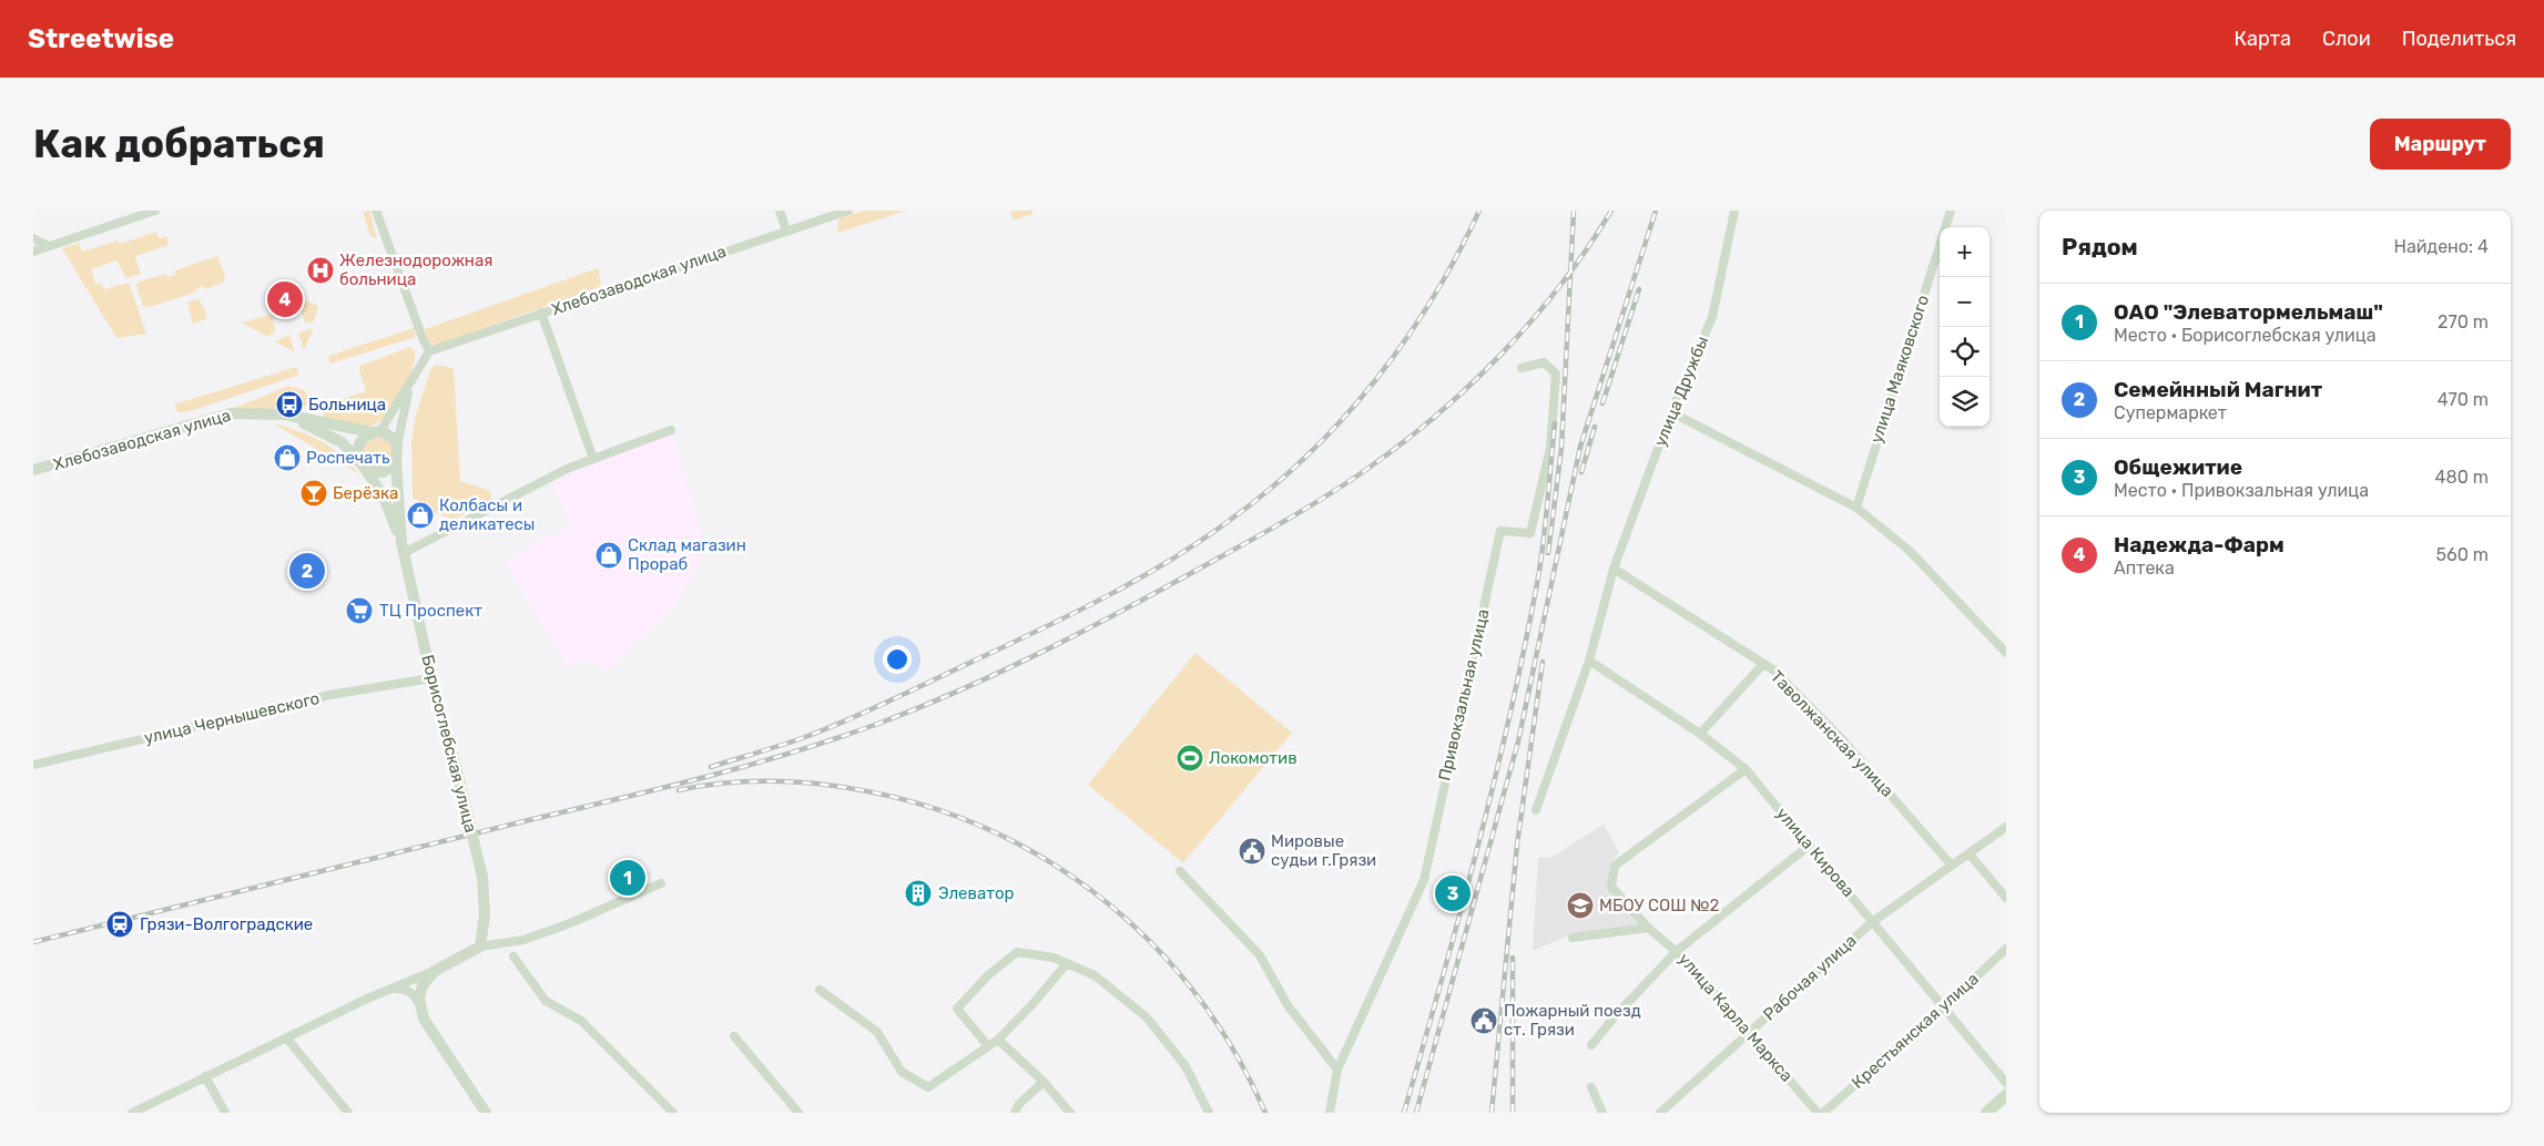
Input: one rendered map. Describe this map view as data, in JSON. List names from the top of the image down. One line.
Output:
{"streets":{"street":["Хлебозаводская улица","улица Маяковского","улица Дружбы","Привокзальная улица","улица Чернышевского","Таволжанская улица","Борисоглебская улица","улица Кирова","Рабочая улица","улица Карла Маркса","Крестьянская улица"]},"crossings":[["улица Дружбы","Таволжанская улица"],["улица Дружбы","улица Кирова"],["улица Чернышевского","Борисоглебская улица"],["Таволжанская улица","Рабочая улица"],["улица Кирова","Рабочая улица"],["улица Кирова","улица Карла Маркса"],["улица Кирова","Крестьянская улица"],["Рабочая улица","улица Карла Маркса"]],"places":{"hospital":["Железнодорожная больница"],"bus stop":["Больница"],"shop":["Роспечать","Колбасы и деликатесы","Склад магазин Прораб"],"bar":["Берёзка"],"supermarket":["ТЦ Проспект"],"sports":["Локомотив"],"public building":["Мировые судьи г.Грязи","Пожарный поезд ст. Грязи"],"building":["Элеватор"],"school or university":["МБОУ СОШ №2"],"station":["Грязи-Волгоградские"]},"page":{"header":"Streetwise","nav":["Карта","Слои","Поделиться"],"buttons":"Маршрут","title":"Как добраться","heading":["Рядом","Найдено: 4"],"map_buttons":["+","−"],"pins":["4","2","1","3"],"list":[{"mark":"1","name":"ОАО \"Элеватормельмаш\"","note":"Место · Борисоглебская улица","value":"270 m"},{"mark":"2","name":"Семейнный Магнит","note":"Супермаркет","value":"470 m"},{"mark":"3","name":"Общежитие","note":"Место · Привокзальная улица","value":"480 m"},{"mark":"4","name":"Надежда-Фарм","note":"Аптека","value":"560 m"}]}}
